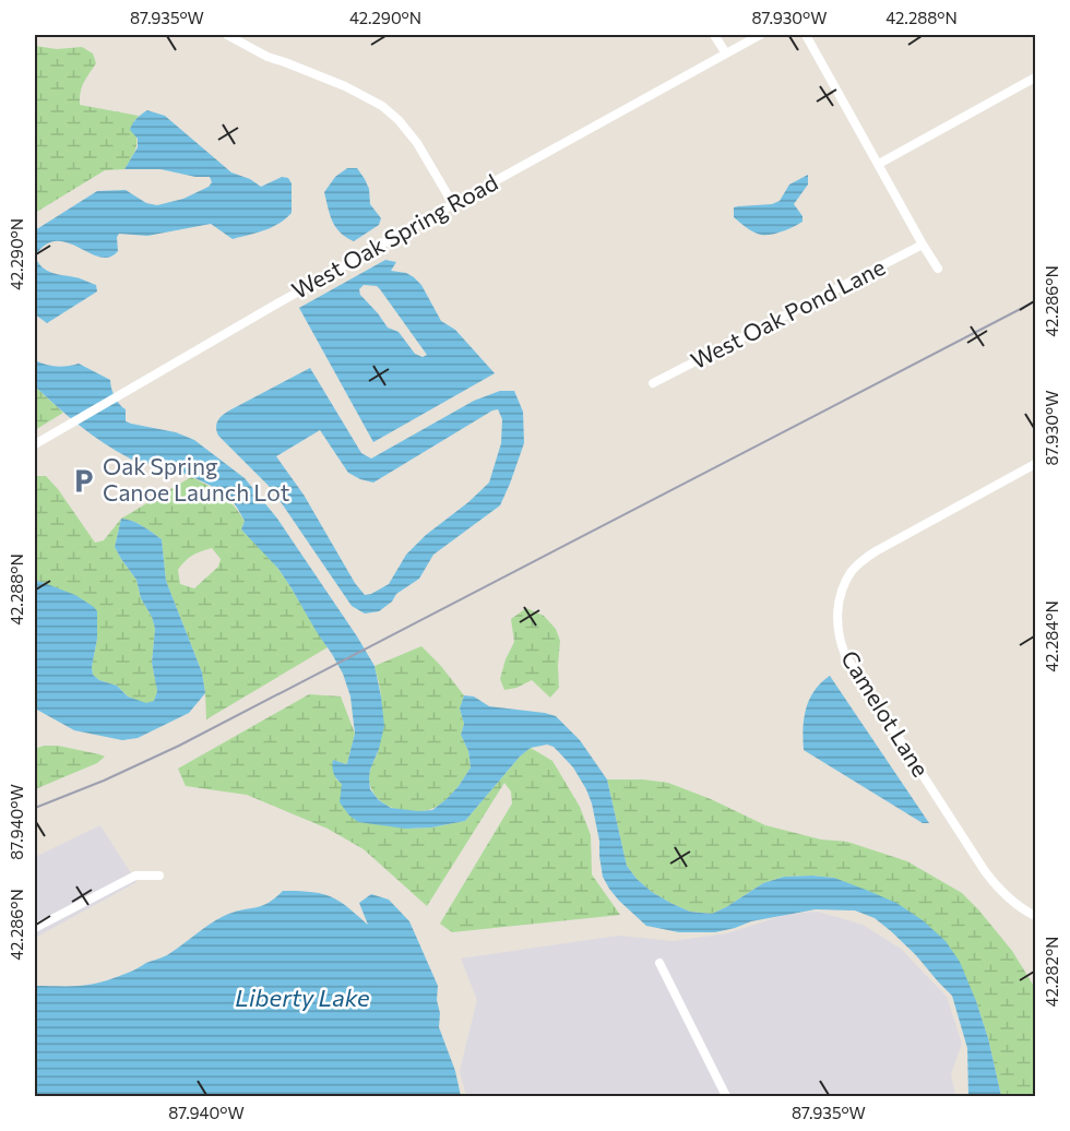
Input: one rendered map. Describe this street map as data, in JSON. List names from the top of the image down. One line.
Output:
{"streets":{"street":["West Oak Spring Road","West Oak Pond Lane","Camelot Lane"]},"water":["Liberty Lake"],"places":{"parking":["Oak Spring Canoe Launch Lot"]},"coordinates":["87.935°W","42.290°N","87.930°W","42.288°N","42.286°N","42.284°N","87.940°W","42.282°N"]}
